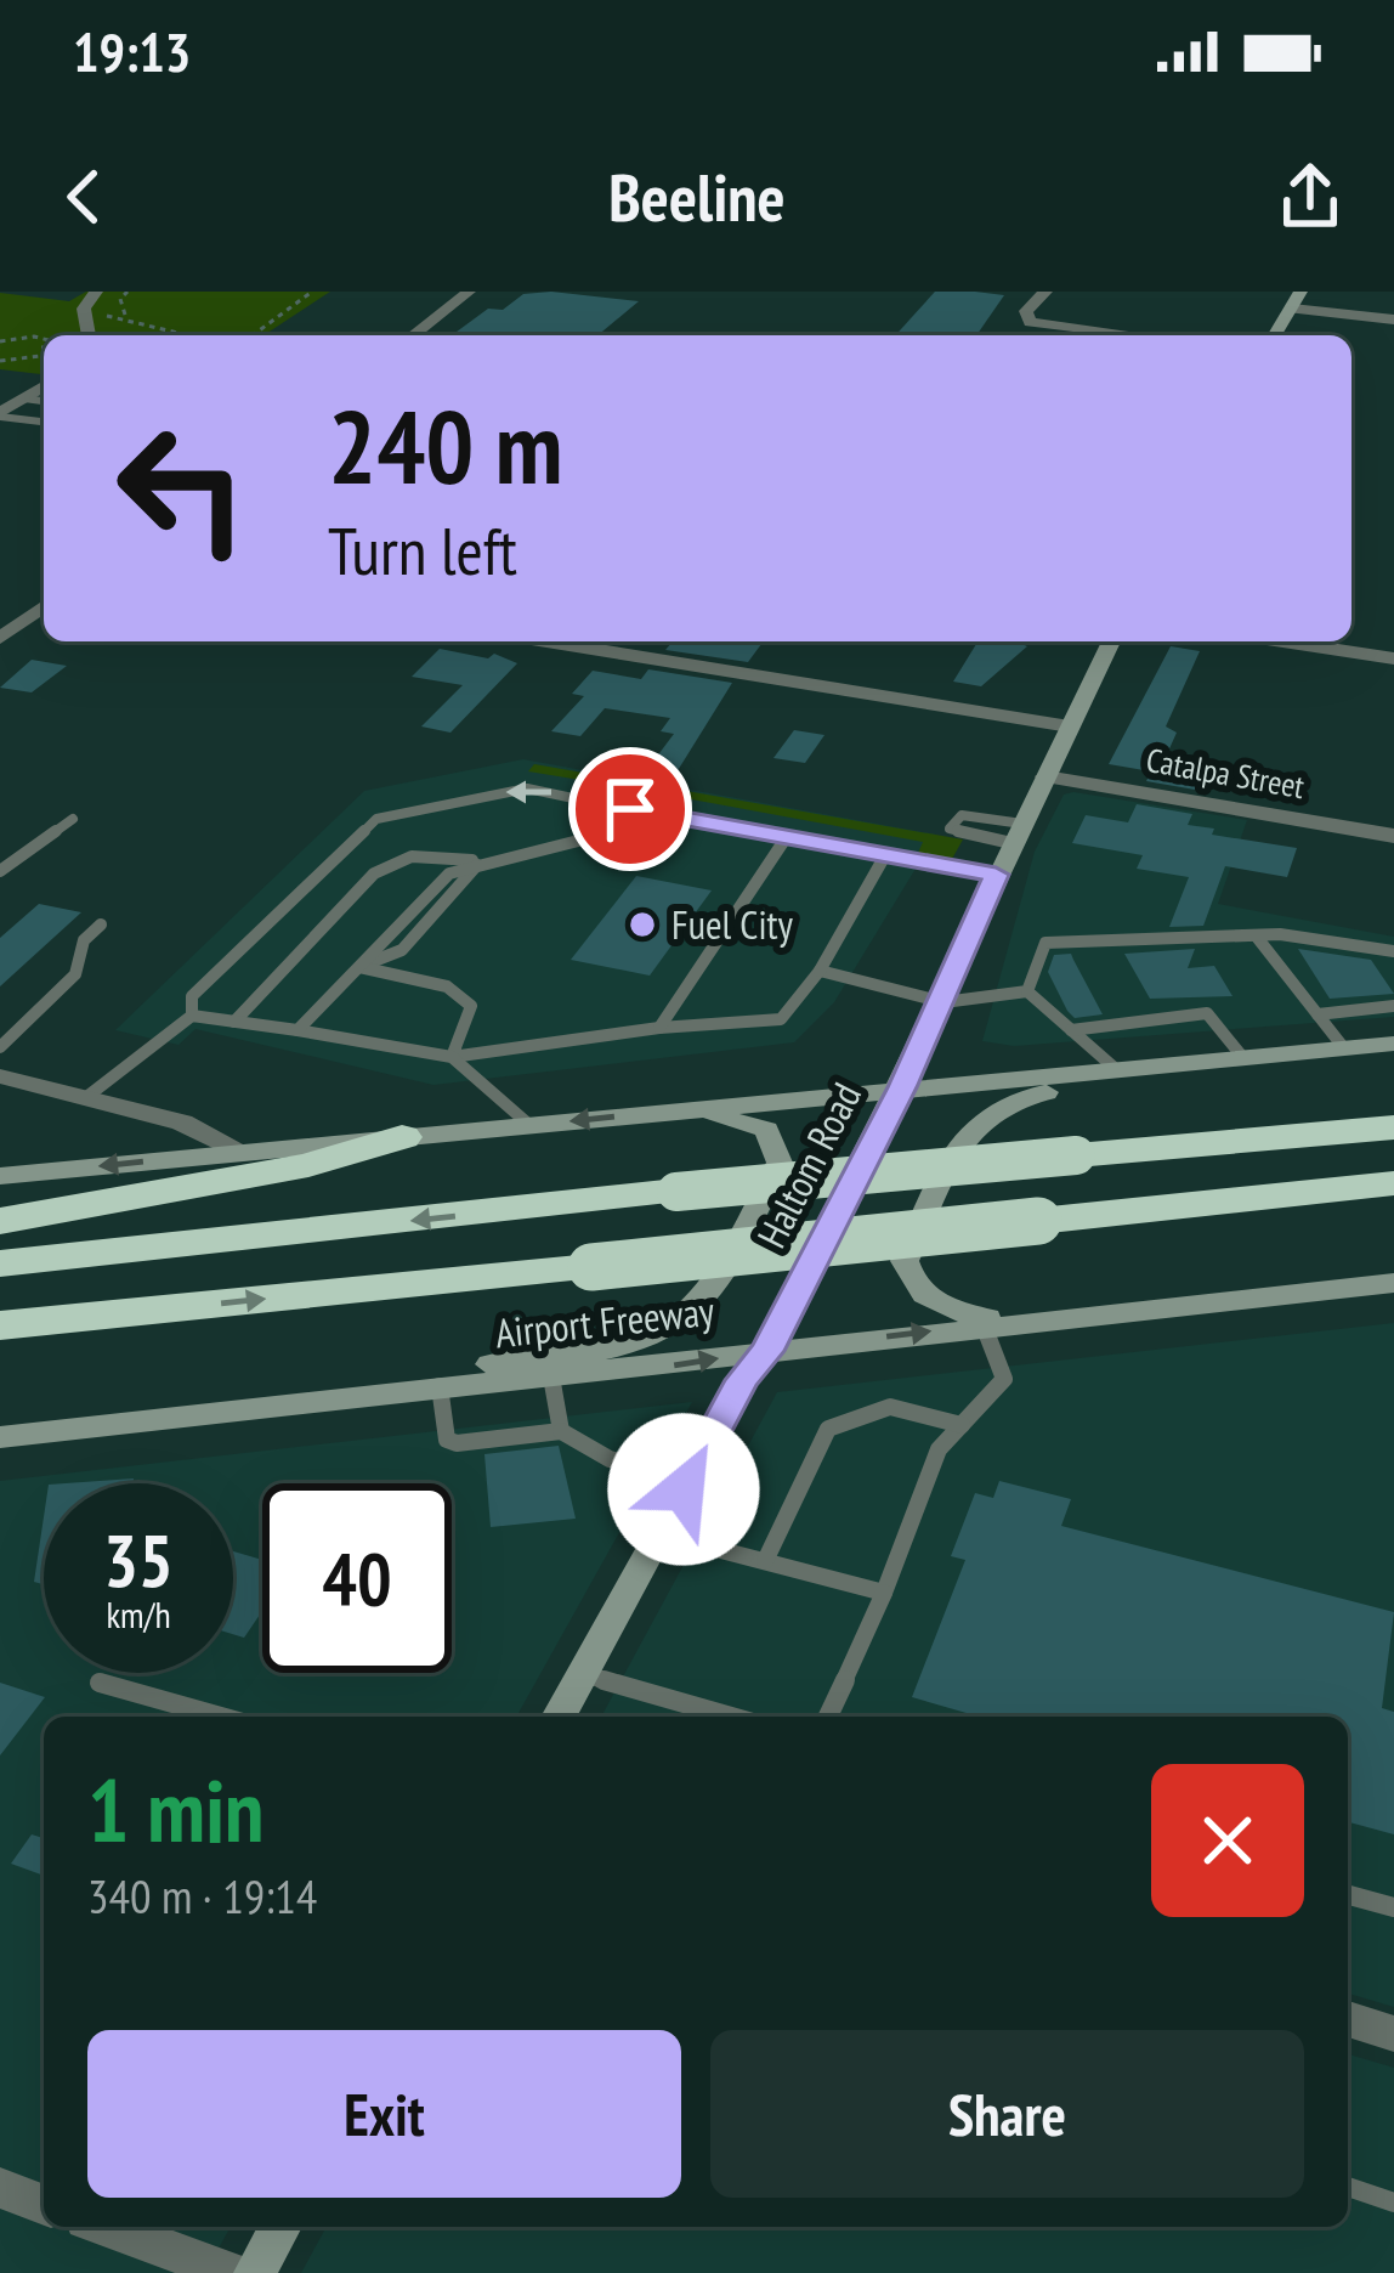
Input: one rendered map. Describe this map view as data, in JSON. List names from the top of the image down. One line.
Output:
{"streets":{"highway":["Airport Freeway"],"main road":["Haltom Road"],"street":["Catalpa Street"]},"crossings":[["Catalpa Street","Haltom Road"],["Haltom Road","Airport Freeway"]],"places":["Fuel City"],"page":{"status":"19:13","header":"Beeline","turn":["240 m","Turn left"],"speed":"35 km/h","limit":"40","heading":["1 min","340 m · 19:14"],"buttons":["Exit","Share"]}}
